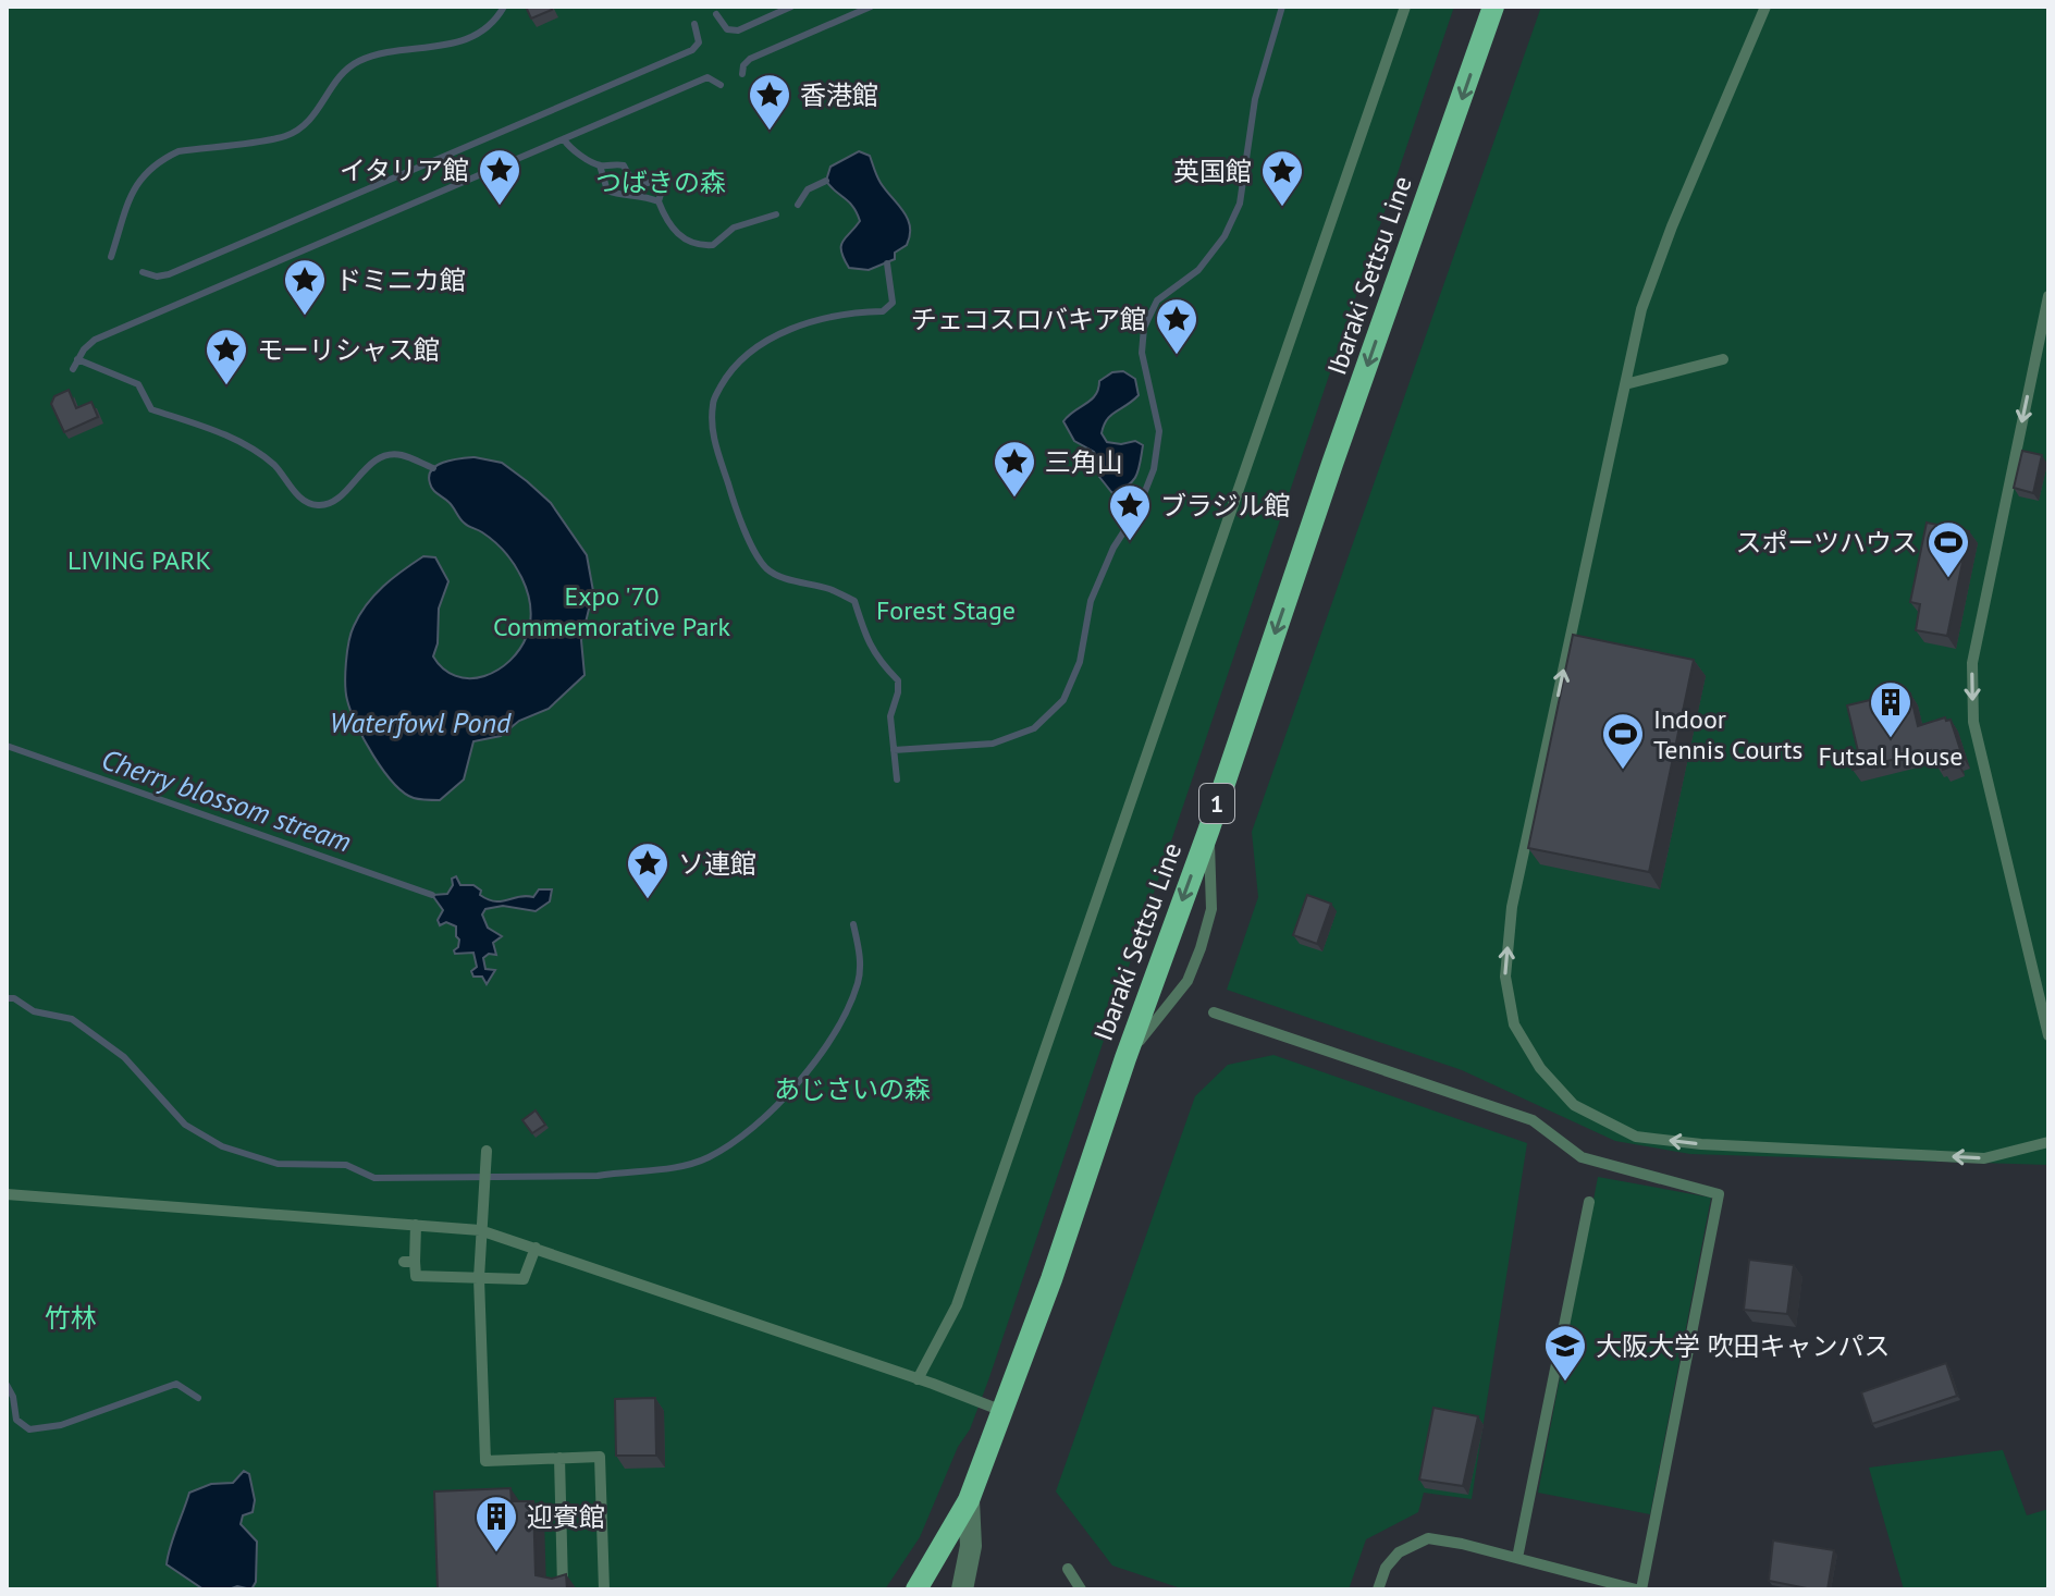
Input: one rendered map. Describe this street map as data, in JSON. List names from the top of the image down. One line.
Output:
{"streets":{"main road":["Ibaraki Settsu Line","1"]},"one_way":["Ibaraki Settsu Line"],"water":["Waterfowl Pond","Cherry blossom stream"],"parks":["つばきの森","LIVING PARK","Expo '70 Commemorative Park","Forest Stage","あじさいの森","竹林"],"places":{"place":["香港館","イタリア館","英国館","ドミニカ館","チェコスロバキア館","モーリシャス館","三角山","ブラジル館","ソ連館"],"sports":["スポーツハウス","Indoor Tennis Courts"],"building":["Futsal House","迎賓館"],"school or university":["大阪大学 吹田キャンパス"]}}
